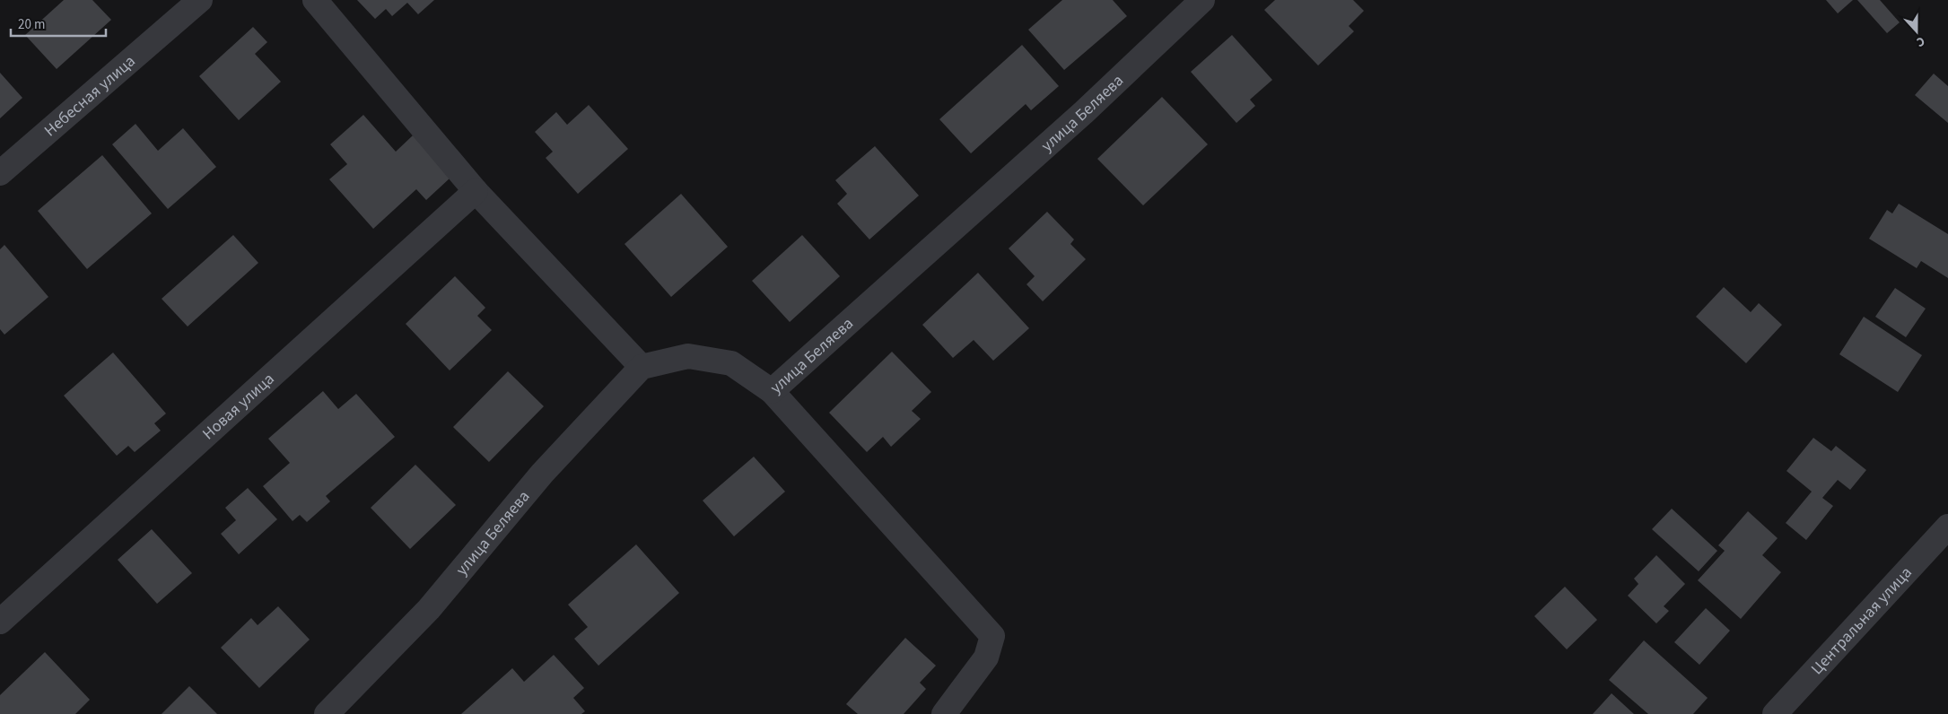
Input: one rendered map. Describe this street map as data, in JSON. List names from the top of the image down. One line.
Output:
{"streets":{"street":["Небесная улица","улица Беляева","Новая улица","Центральная улица"]},"scale_bar":"20 m","north":"bottom"}
